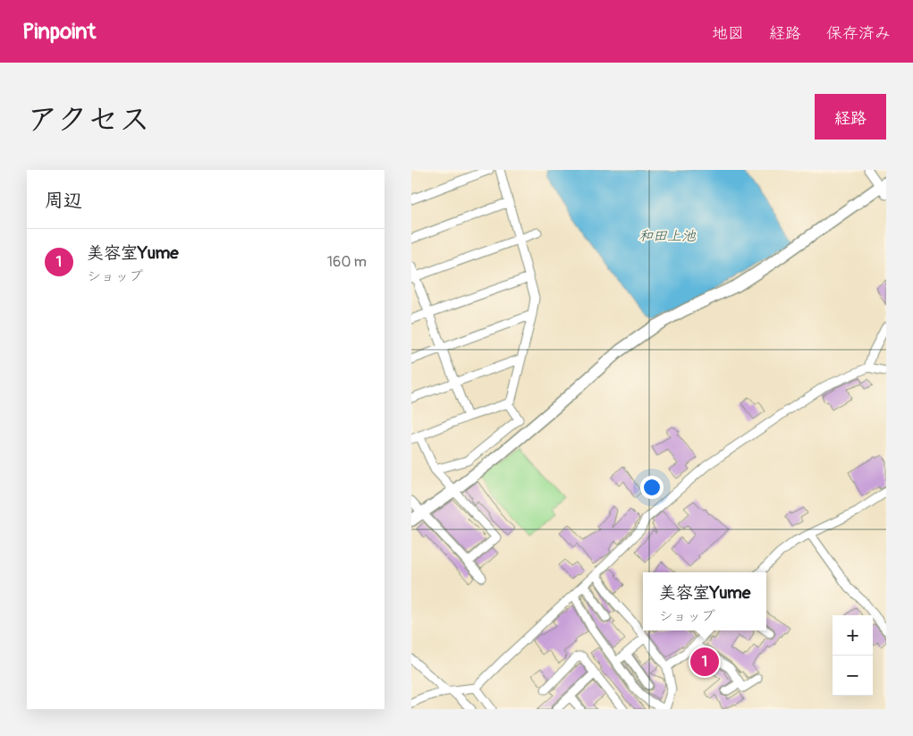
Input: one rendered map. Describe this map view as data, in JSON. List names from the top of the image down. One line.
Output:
{"water":["和田上池"],"page":{"header":"Pinpoint","nav":["地図","経路","保存済み"],"title":"アクセス","buttons":"経路","heading":"周辺","list":[{"mark":"1","name":"美容室Yume","note":"ショップ","value":"160 m"}],"popup":["美容室Yume","ショップ"],"map_buttons":["+","−"],"pins":"1"}}
